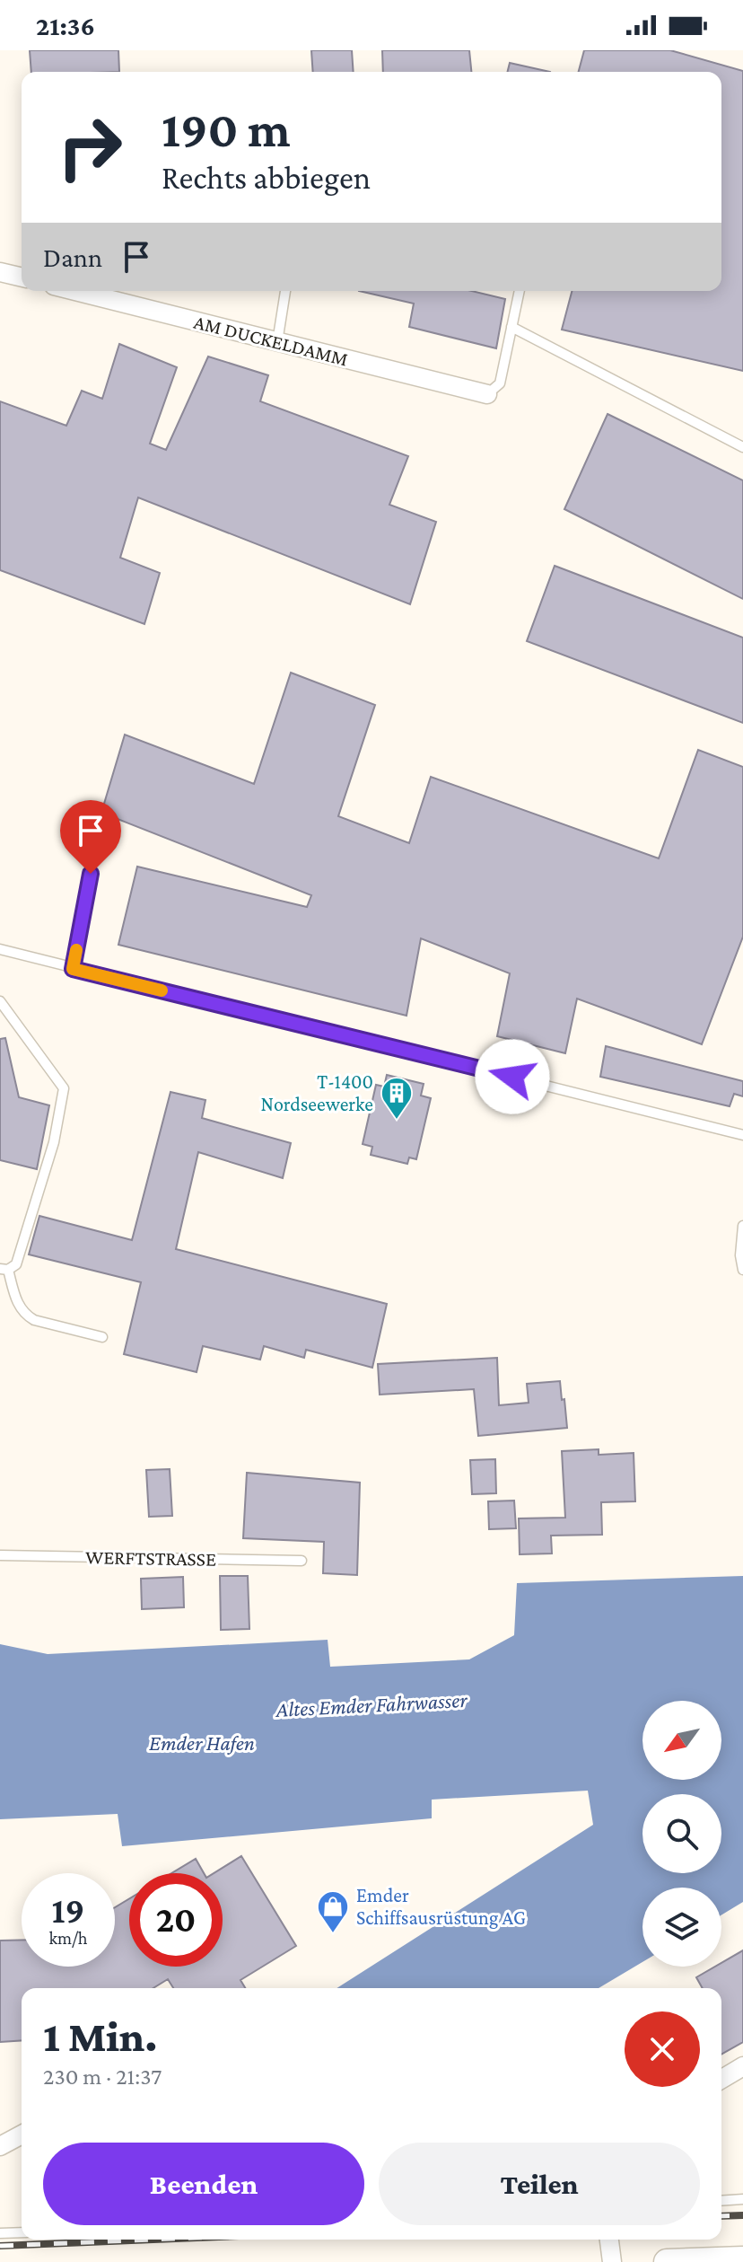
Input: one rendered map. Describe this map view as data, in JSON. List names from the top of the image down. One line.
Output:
{"streets":{"street":["AM DUCKELDAMM"],"lane":["WERFTSTRASSE"]},"water":["Altes Emder Fahrwasser","Emder Hafen"],"places":{"building":["T-1400 Nordseewerke"],"shop":["Emder Schiffsausrüstung AG"]},"north":"bottom left","page":{"status":"21:36","turn":["190 m","Rechts abbiegen"],"then":"Dann","speed":"19 km/h","limit":"20","heading":["1 Min.","230 m · 21:37"],"buttons":["Beenden","Teilen"]}}
